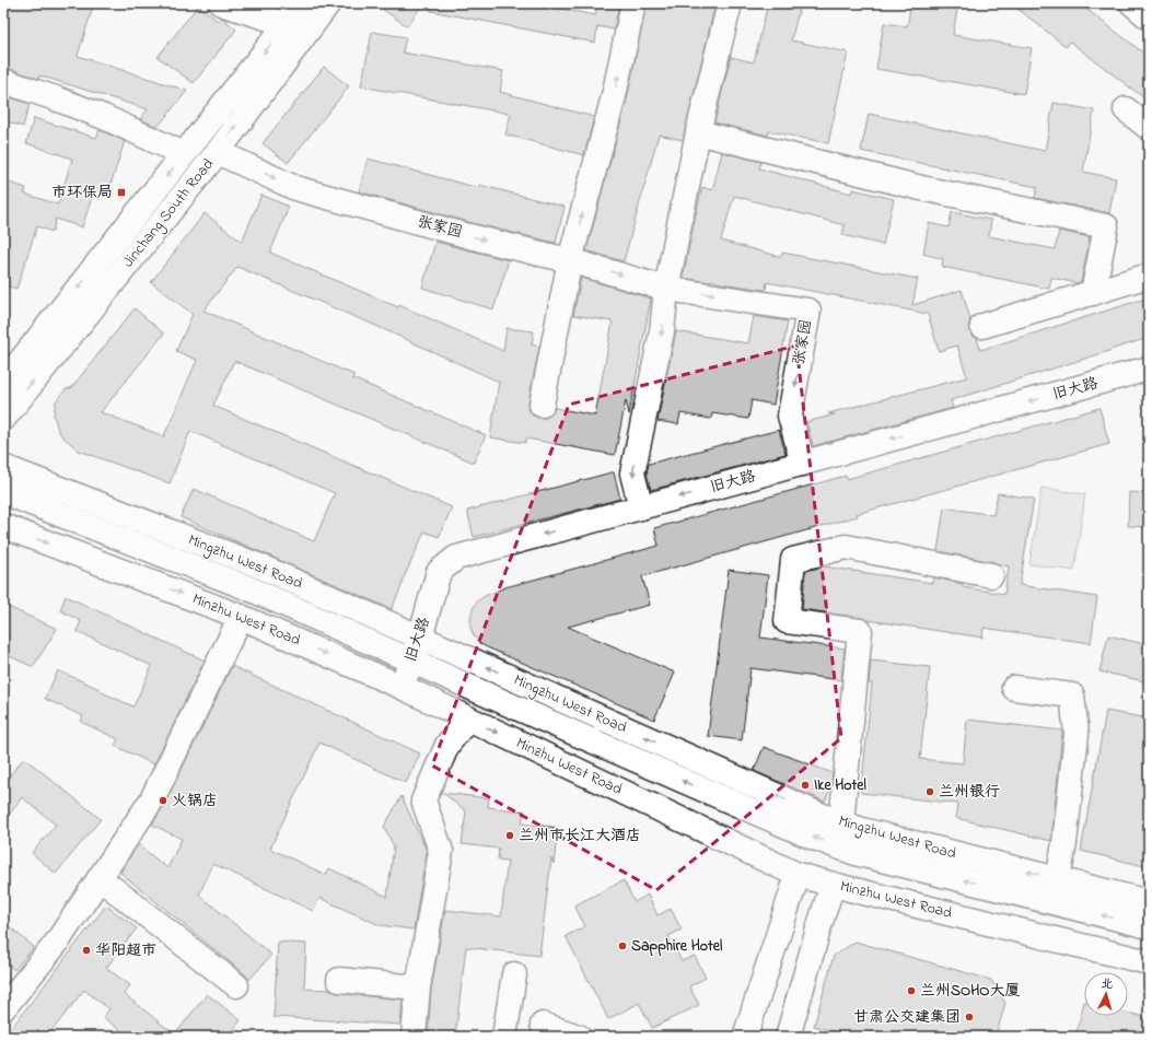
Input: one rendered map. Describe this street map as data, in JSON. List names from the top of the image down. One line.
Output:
{"streets":{"street":["Jinchang South Road","张家园","旧大路","Mingzhu West Road","Minzhu West Road"]},"crossings":[["Jinchang South Road","张家园"],["张家园","旧大路"],["旧大路","Mingzhu West Road"],["旧大路","Minzhu West Road"]],"one_way":["张家园","旧大路","Mingzhu West Road"],"places":{"transit":["市环保局"],"other":["Ike Hotel","兰州银行","火锅店","兰州市长江大酒店","Sapphire Hotel","华阳超市","兰州SOHO大厦","甘肃公交建集团"]},"north":"top"}
